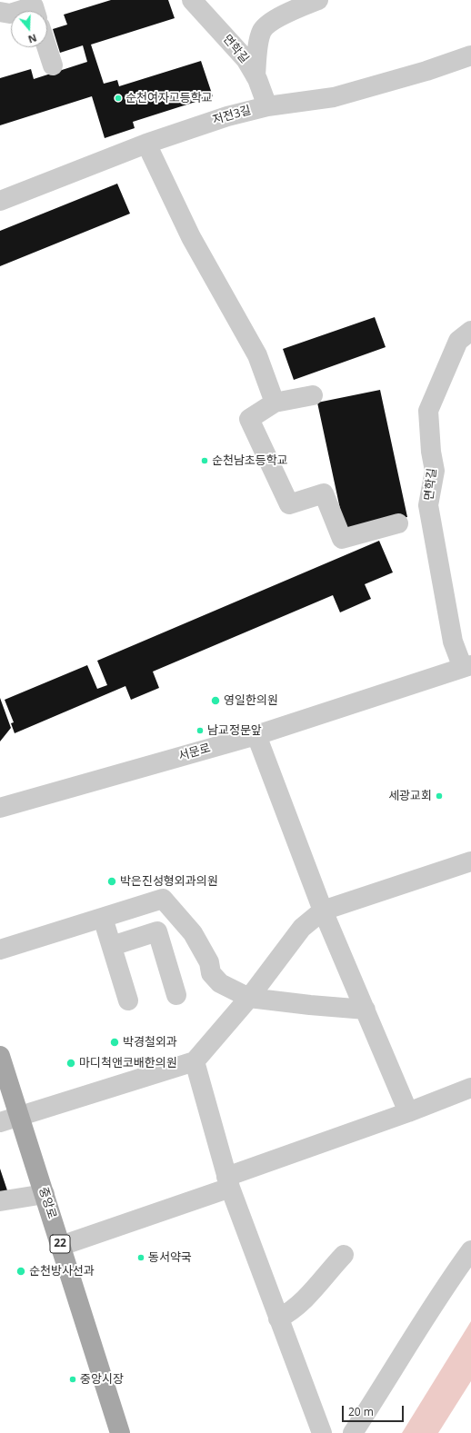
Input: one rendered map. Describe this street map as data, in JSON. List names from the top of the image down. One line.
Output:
{"streets":{"main road":["중앙로","22"],"street":["면학길","저전3길","서문로"]},"crossings":[["면학길","저전3길"],["면학길","서문로"]],"places":["순천여자고등학교","순천남초등학교","영일한의원","남교정문앞","세광교회","박은진성형외과의원","박경철외과","마디척앤코배한의원","동서약국","순천방사선과","중앙시장"],"scale_bar":"20 m","north":"bottom"}
